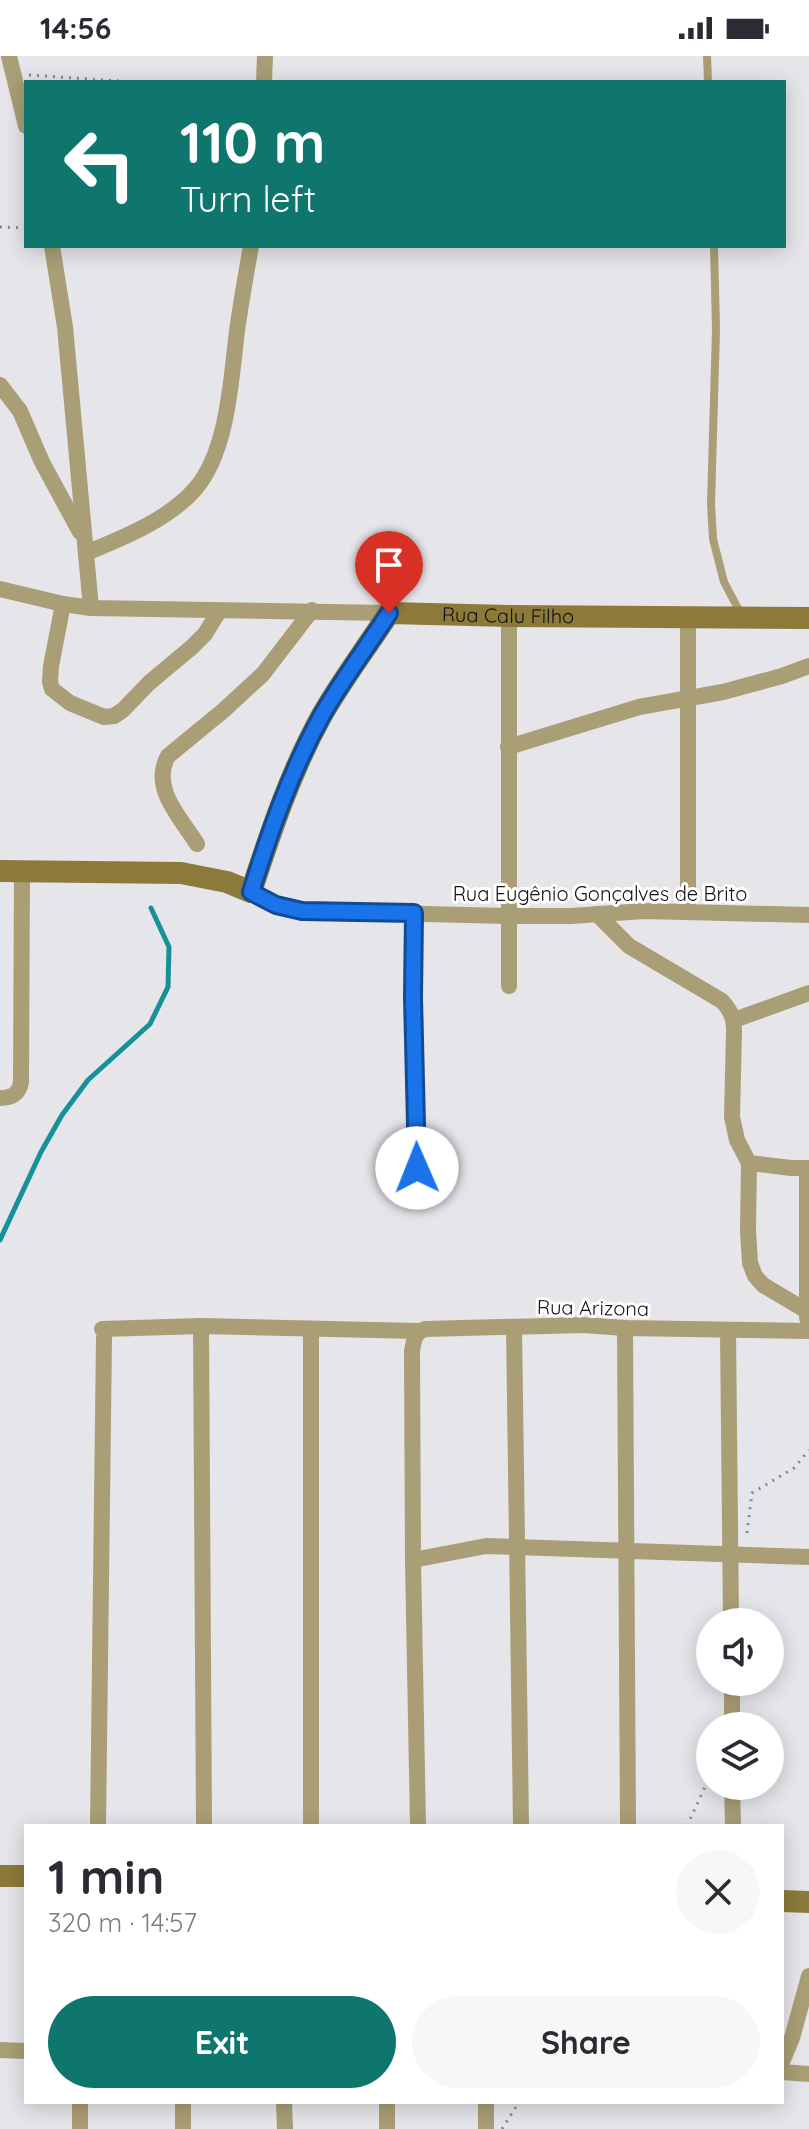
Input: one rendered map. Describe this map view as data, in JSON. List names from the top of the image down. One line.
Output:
{"streets":{"street":["Rua Calu Filho","Rua Eugênio Gonçalves de Brito","Rua Arizona"]},"page":{"status":"14:56","turn":["110 m","Turn left"],"heading":["1 min","320 m · 14:57"],"buttons":["Exit","Share"]}}
